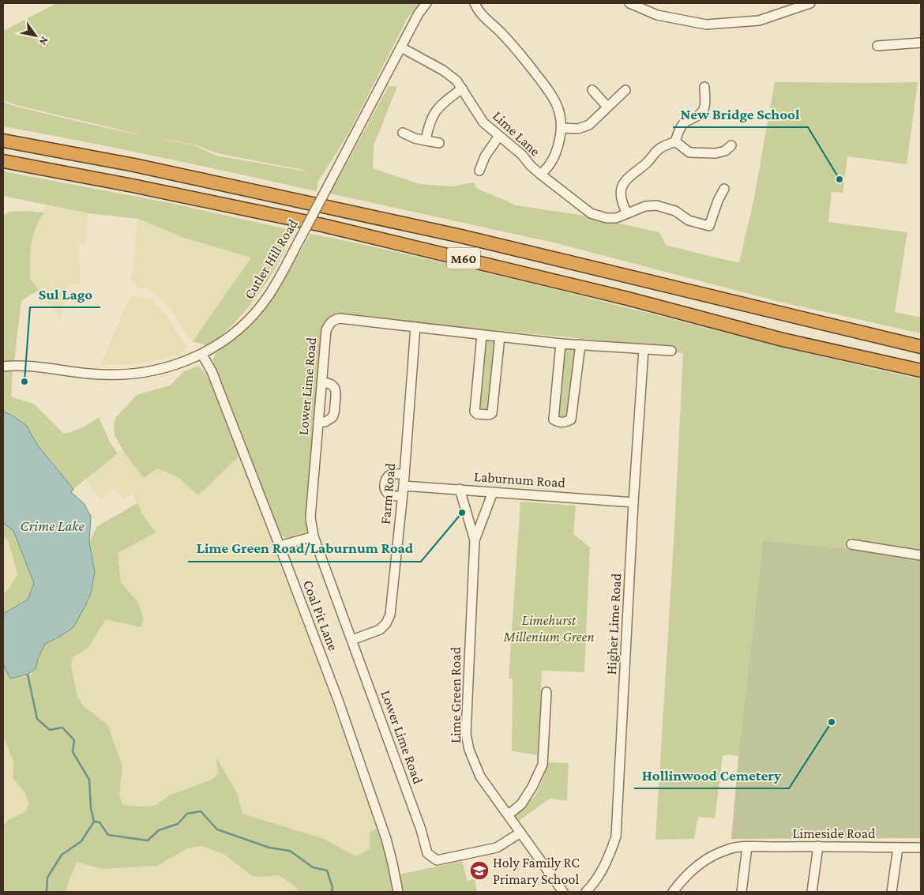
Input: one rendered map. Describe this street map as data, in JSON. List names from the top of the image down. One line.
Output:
{"streets":{"highway":["M60"],"street":["Lime Lane","Cutler Hill Road","Lower Lime Road","Laburnum Road","Farm Road","Coal Pit Lane","Higher Lime Road","Lime Green Road","Limeside Road"]},"crossings":[["Lime Lane","Cutler Hill Road"],["Cutler Hill Road","Coal Pit Lane"],["Lower Lime Road","Farm Road"],["Lower Lime Road","Higher Lime Road"],["Lower Lime Road","Lime Green Road"],["Laburnum Road","Farm Road"],["Laburnum Road","Higher Lime Road"],["Laburnum Road","Lime Green Road"]],"water":["Crime Lake"],"parks":["Limehurst Millenium Green"],"places":{"other":["New Bridge School","Sul Lago","Lime Green Road/Laburnum Road","Hollinwood Cemetery"],"school or university":["Holy Family RC Primary School"]},"north":"bottom right"}
